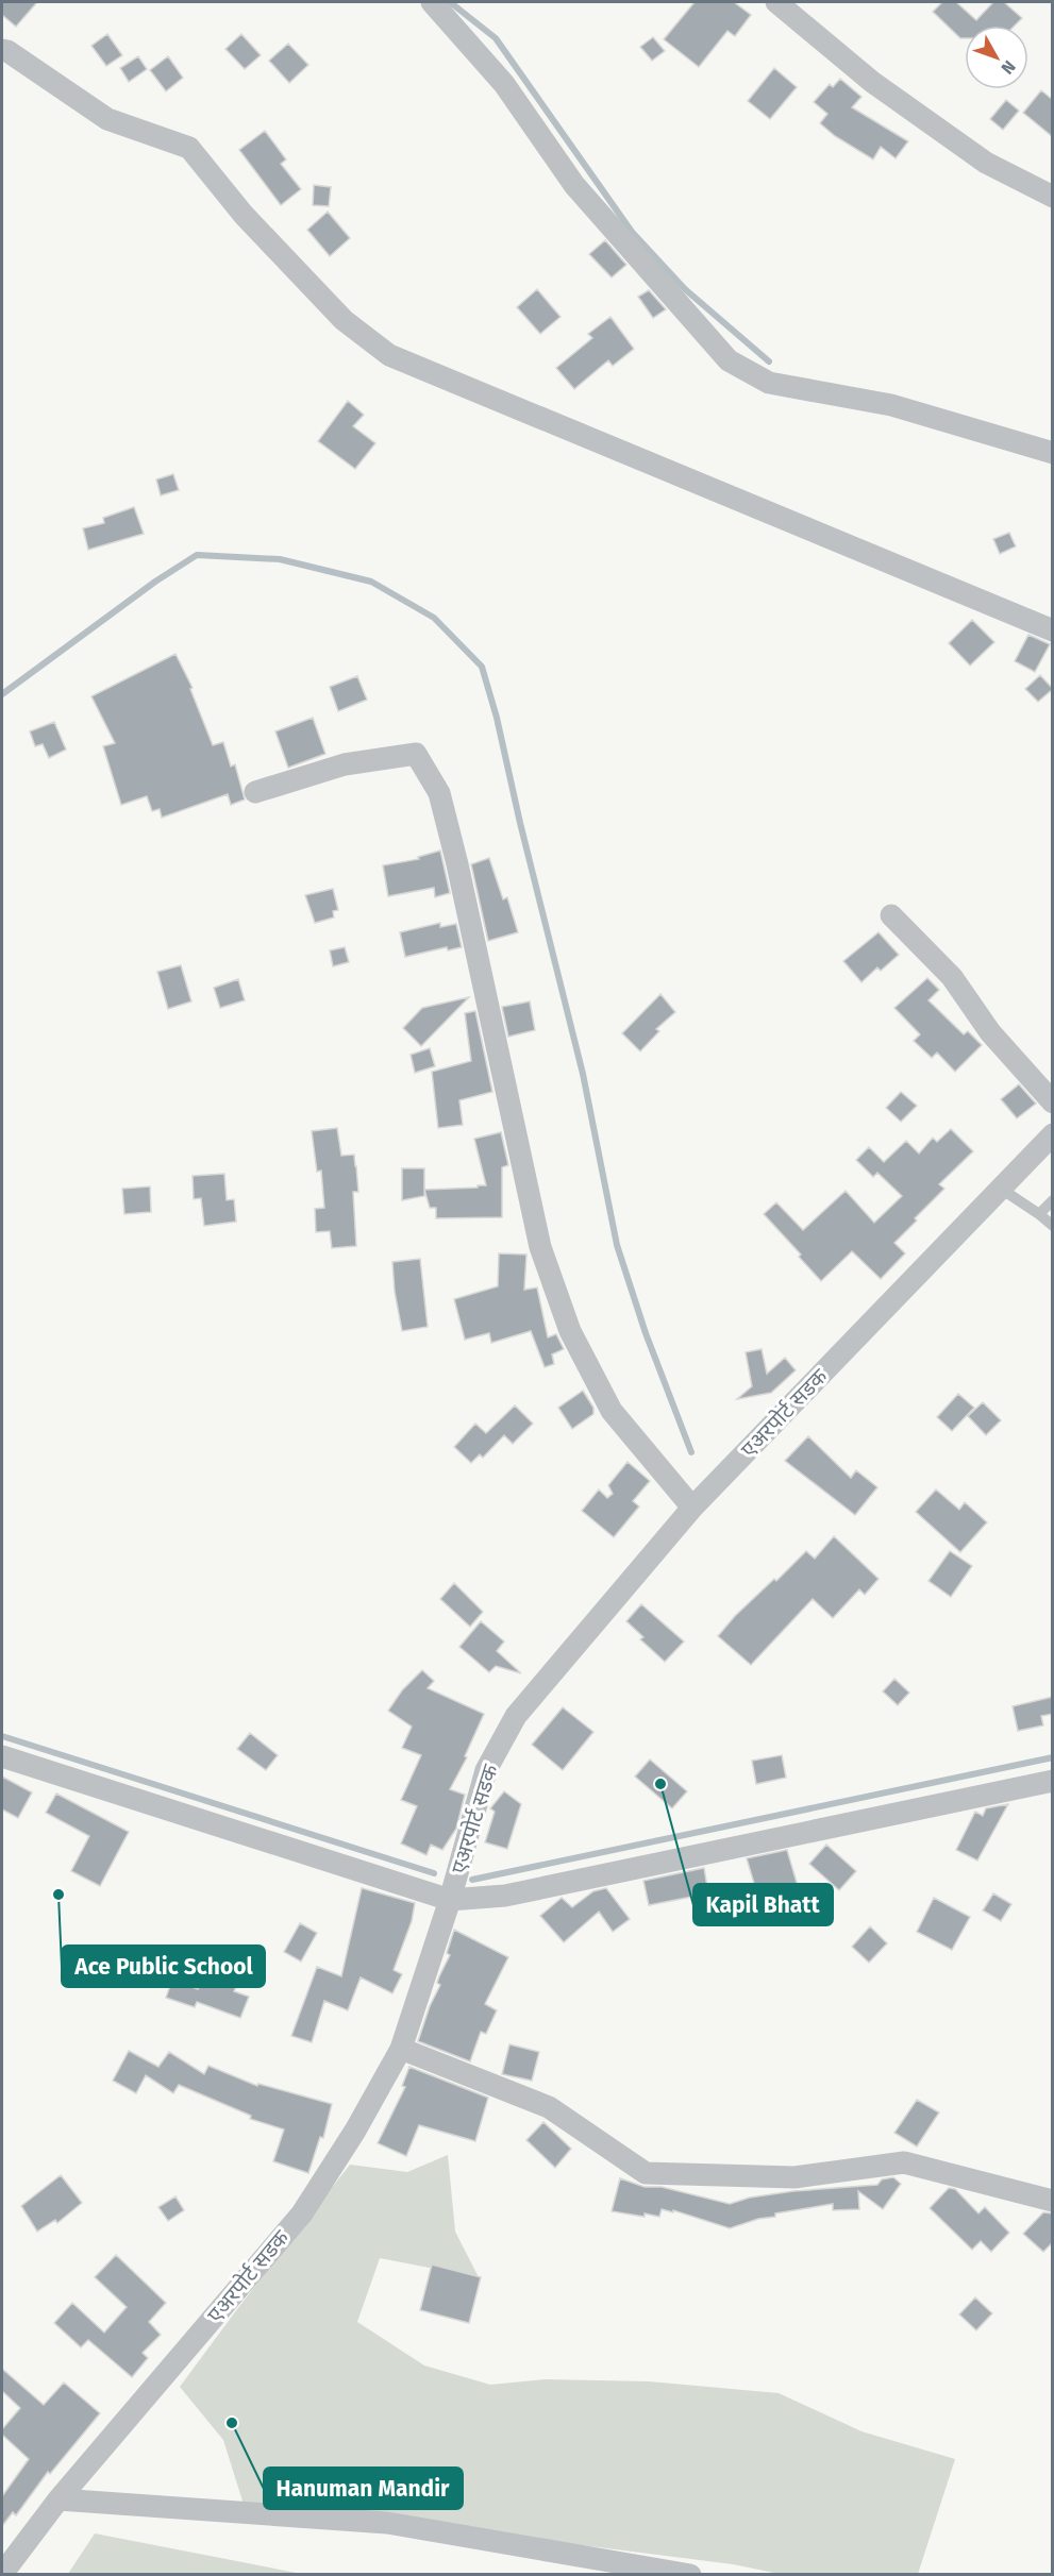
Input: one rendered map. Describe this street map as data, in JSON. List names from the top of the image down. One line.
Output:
{"streets":{"street":["एअरपोर्ट सडक"]},"places":["Kapil Bhatt","Ace Public School","Hanuman Mandir"],"north":"bottom right"}
